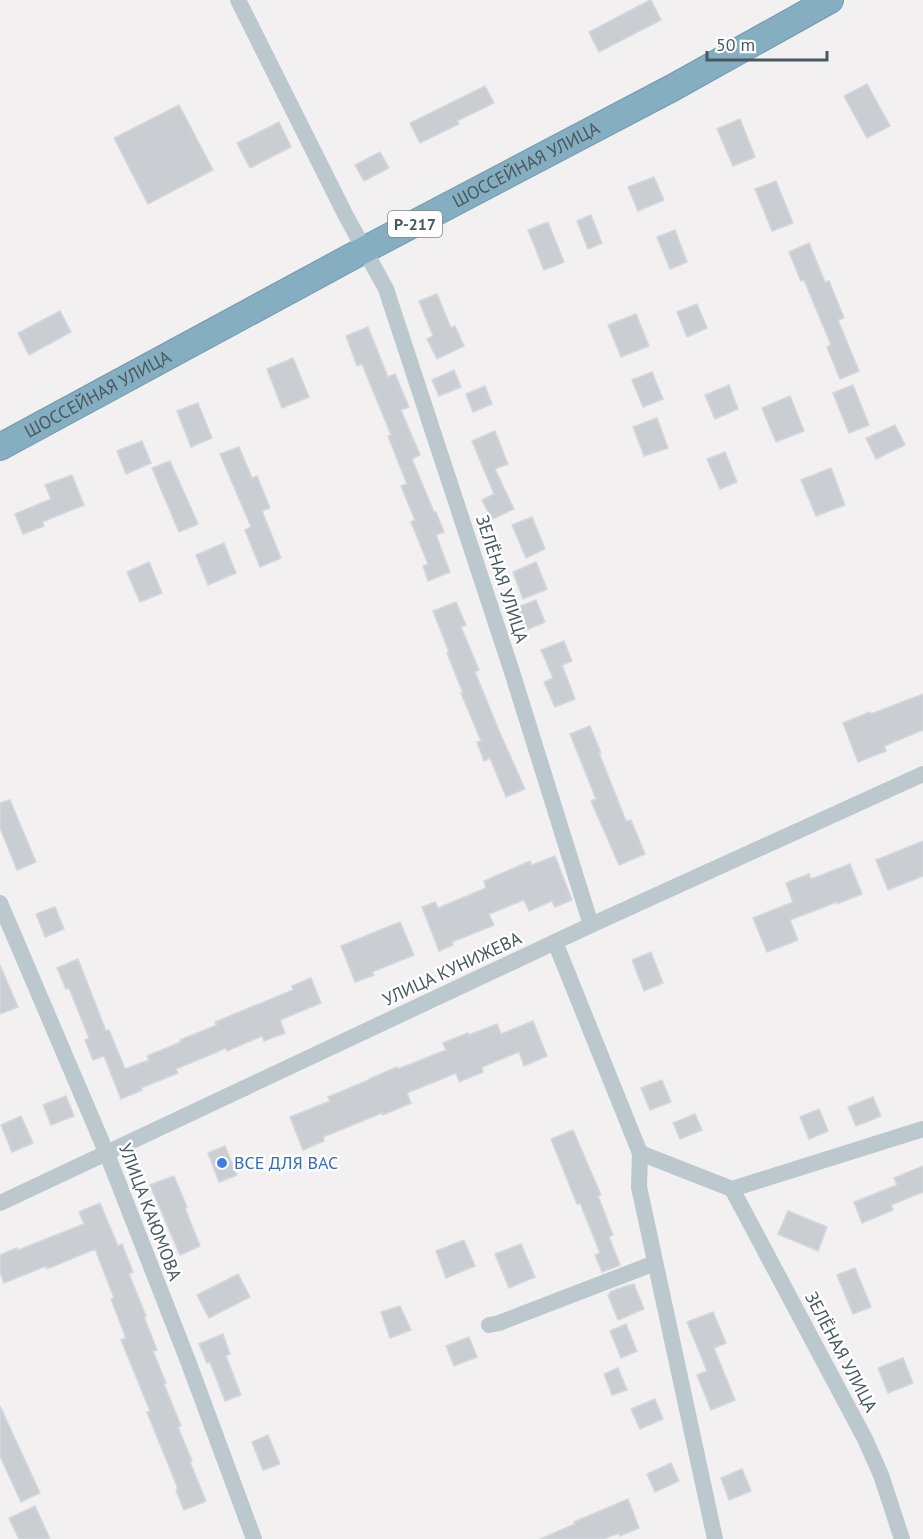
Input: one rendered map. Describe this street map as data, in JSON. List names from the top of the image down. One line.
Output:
{"streets":{"highway":["ШОССЕЙНАЯ УЛИЦА","Р-217"],"street":["ЗЕЛЁНАЯ УЛИЦА","УЛИЦА КУНИЖЕВА","УЛИЦА КАЮМОВА"]},"crossings":[["ШОССЕЙНАЯ УЛИЦА","ЗЕЛЁНАЯ УЛИЦА"],["ЗЕЛЁНАЯ УЛИЦА","УЛИЦА КУНИЖЕВА"],["УЛИЦА КУНИЖЕВА","УЛИЦА КАЮМОВА"]],"places":["ВСЕ ДЛЯ ВАС"],"scale_bar":"50 m"}
